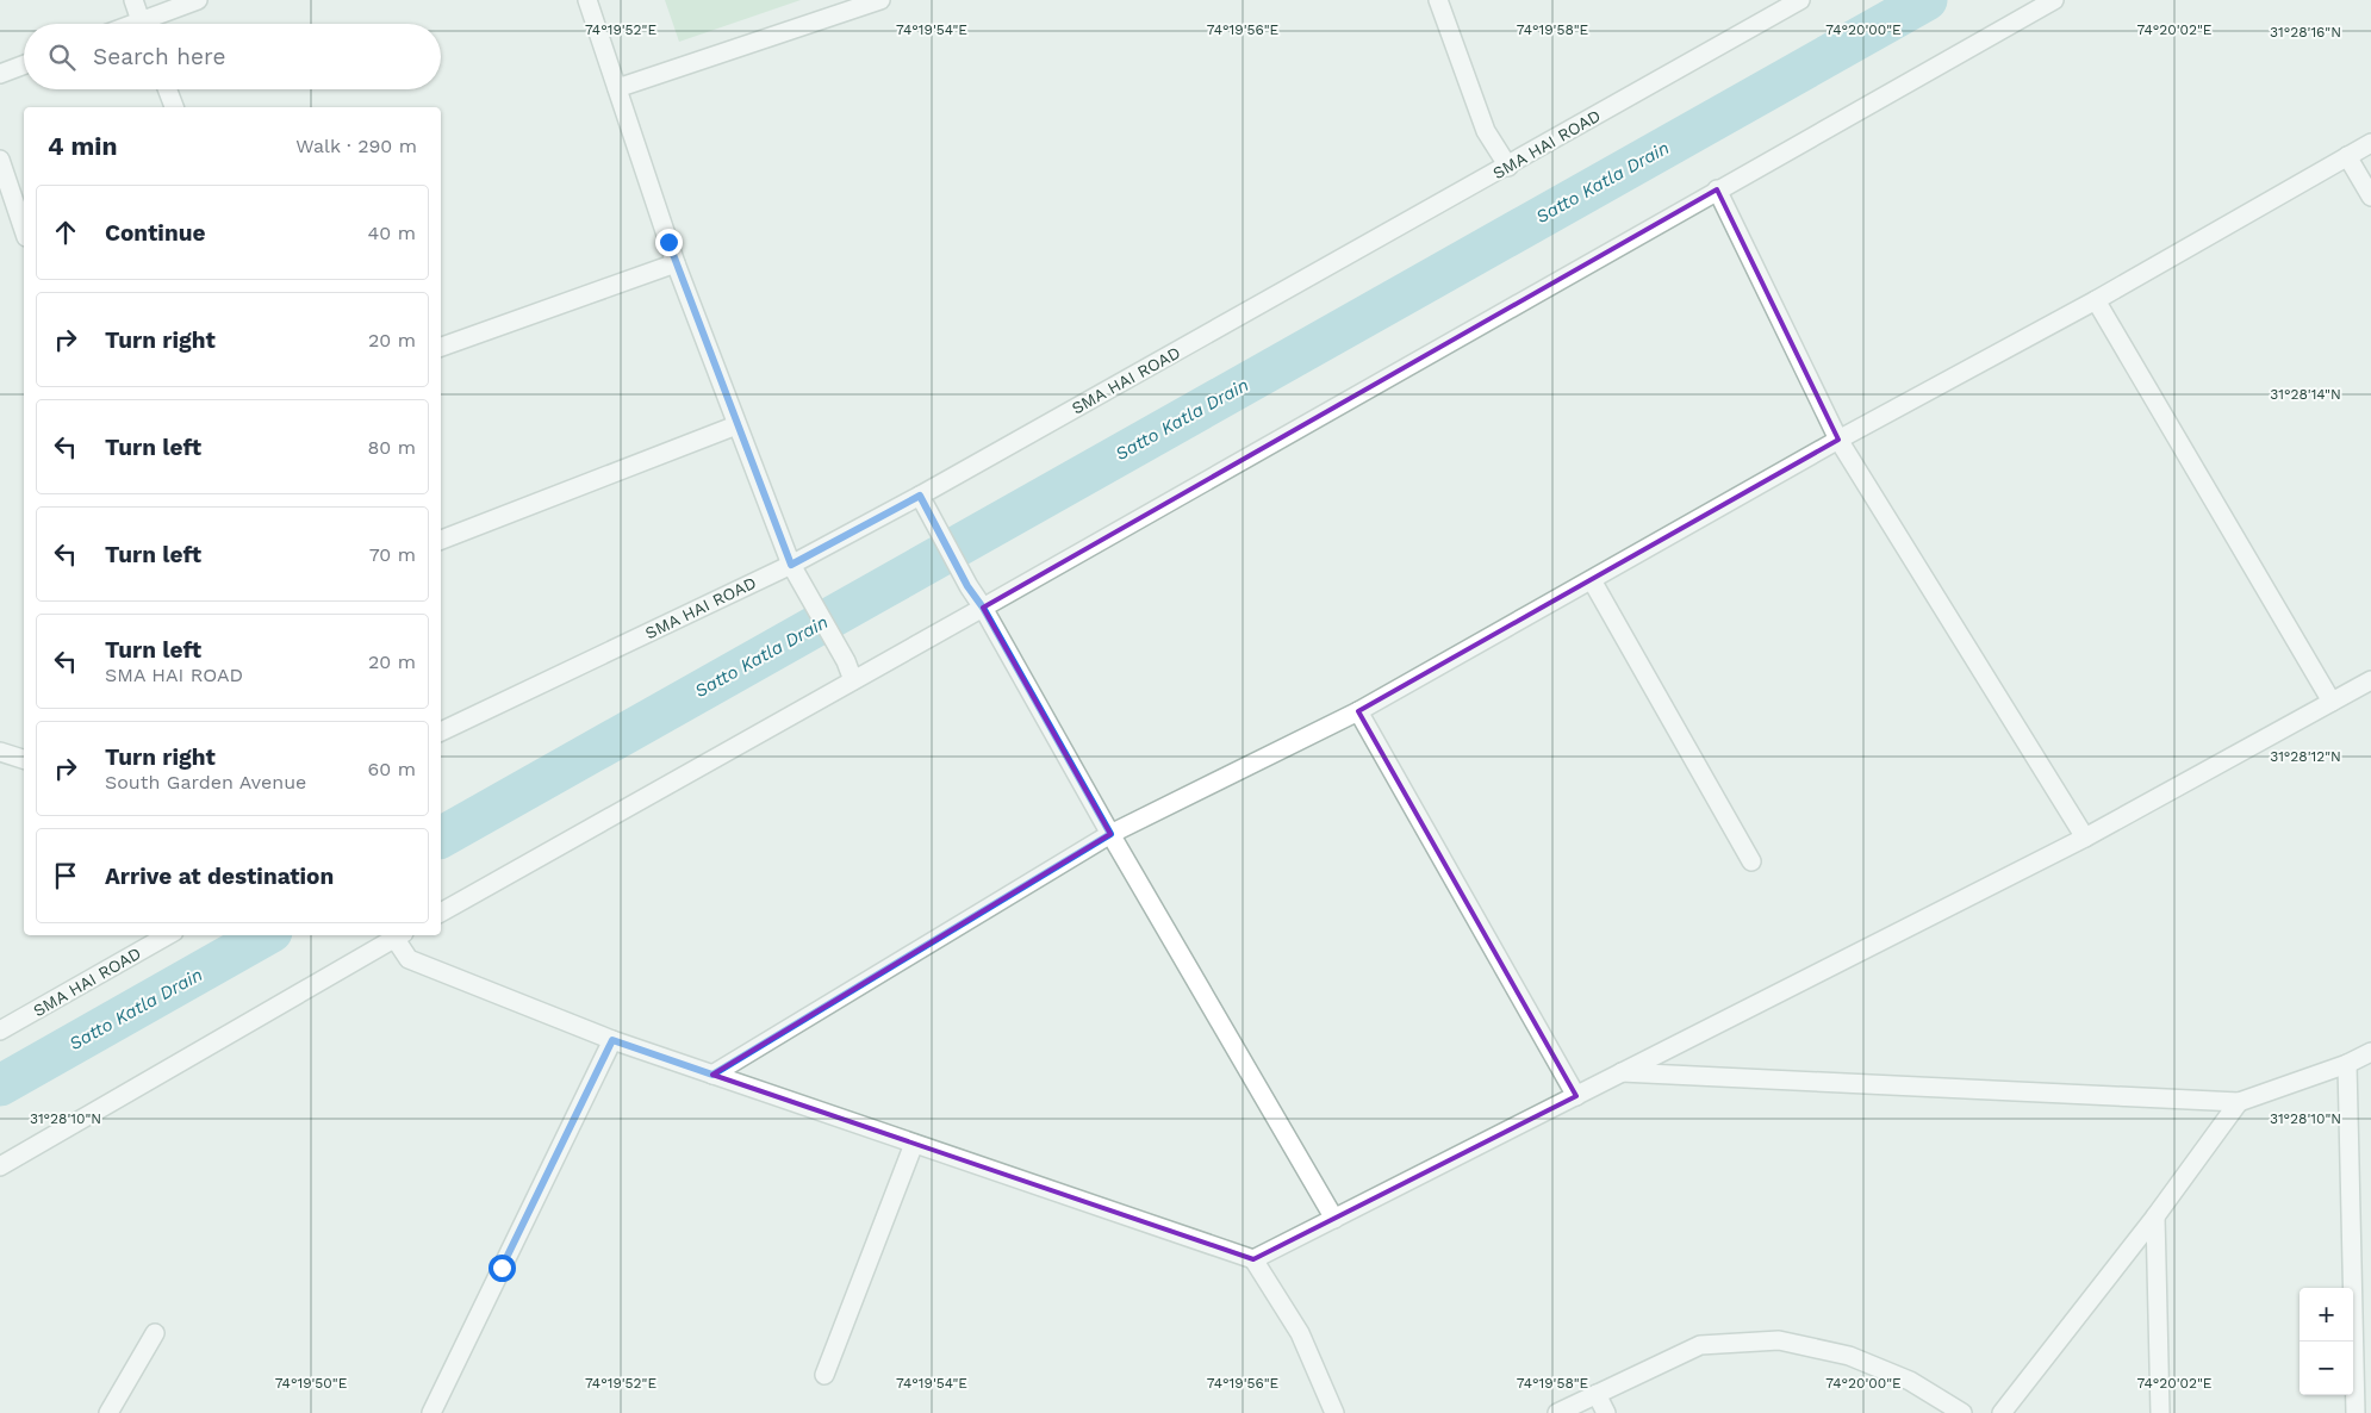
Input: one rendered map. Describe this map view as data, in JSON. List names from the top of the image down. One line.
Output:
{"streets":{"street":["SMA HAI ROAD"]},"water":["Satto Katla Drain"],"page":{"search":"Search here","heading":["4 min","Walk · 290 m"],"list":[["Continue","40 m"],["Turn right","20 m"],["Turn left","80 m"],["Turn left","70 m"],["Turn left","SMA HAI ROAD","20 m"],["Turn right","South Garden Avenue","60 m"],"Arrive at destination"],"map_buttons":["+","−"]},"coordinates":["74°19'52\"E","74°19'54\"E","74°19'56\"E","74°19'58\"E","74°20'00\"E","74°20'02\"E","31°28'16\"N","31°28'14\"N","31°28'12\"N","31°28'10\"N","74°19'50\"E"]}
